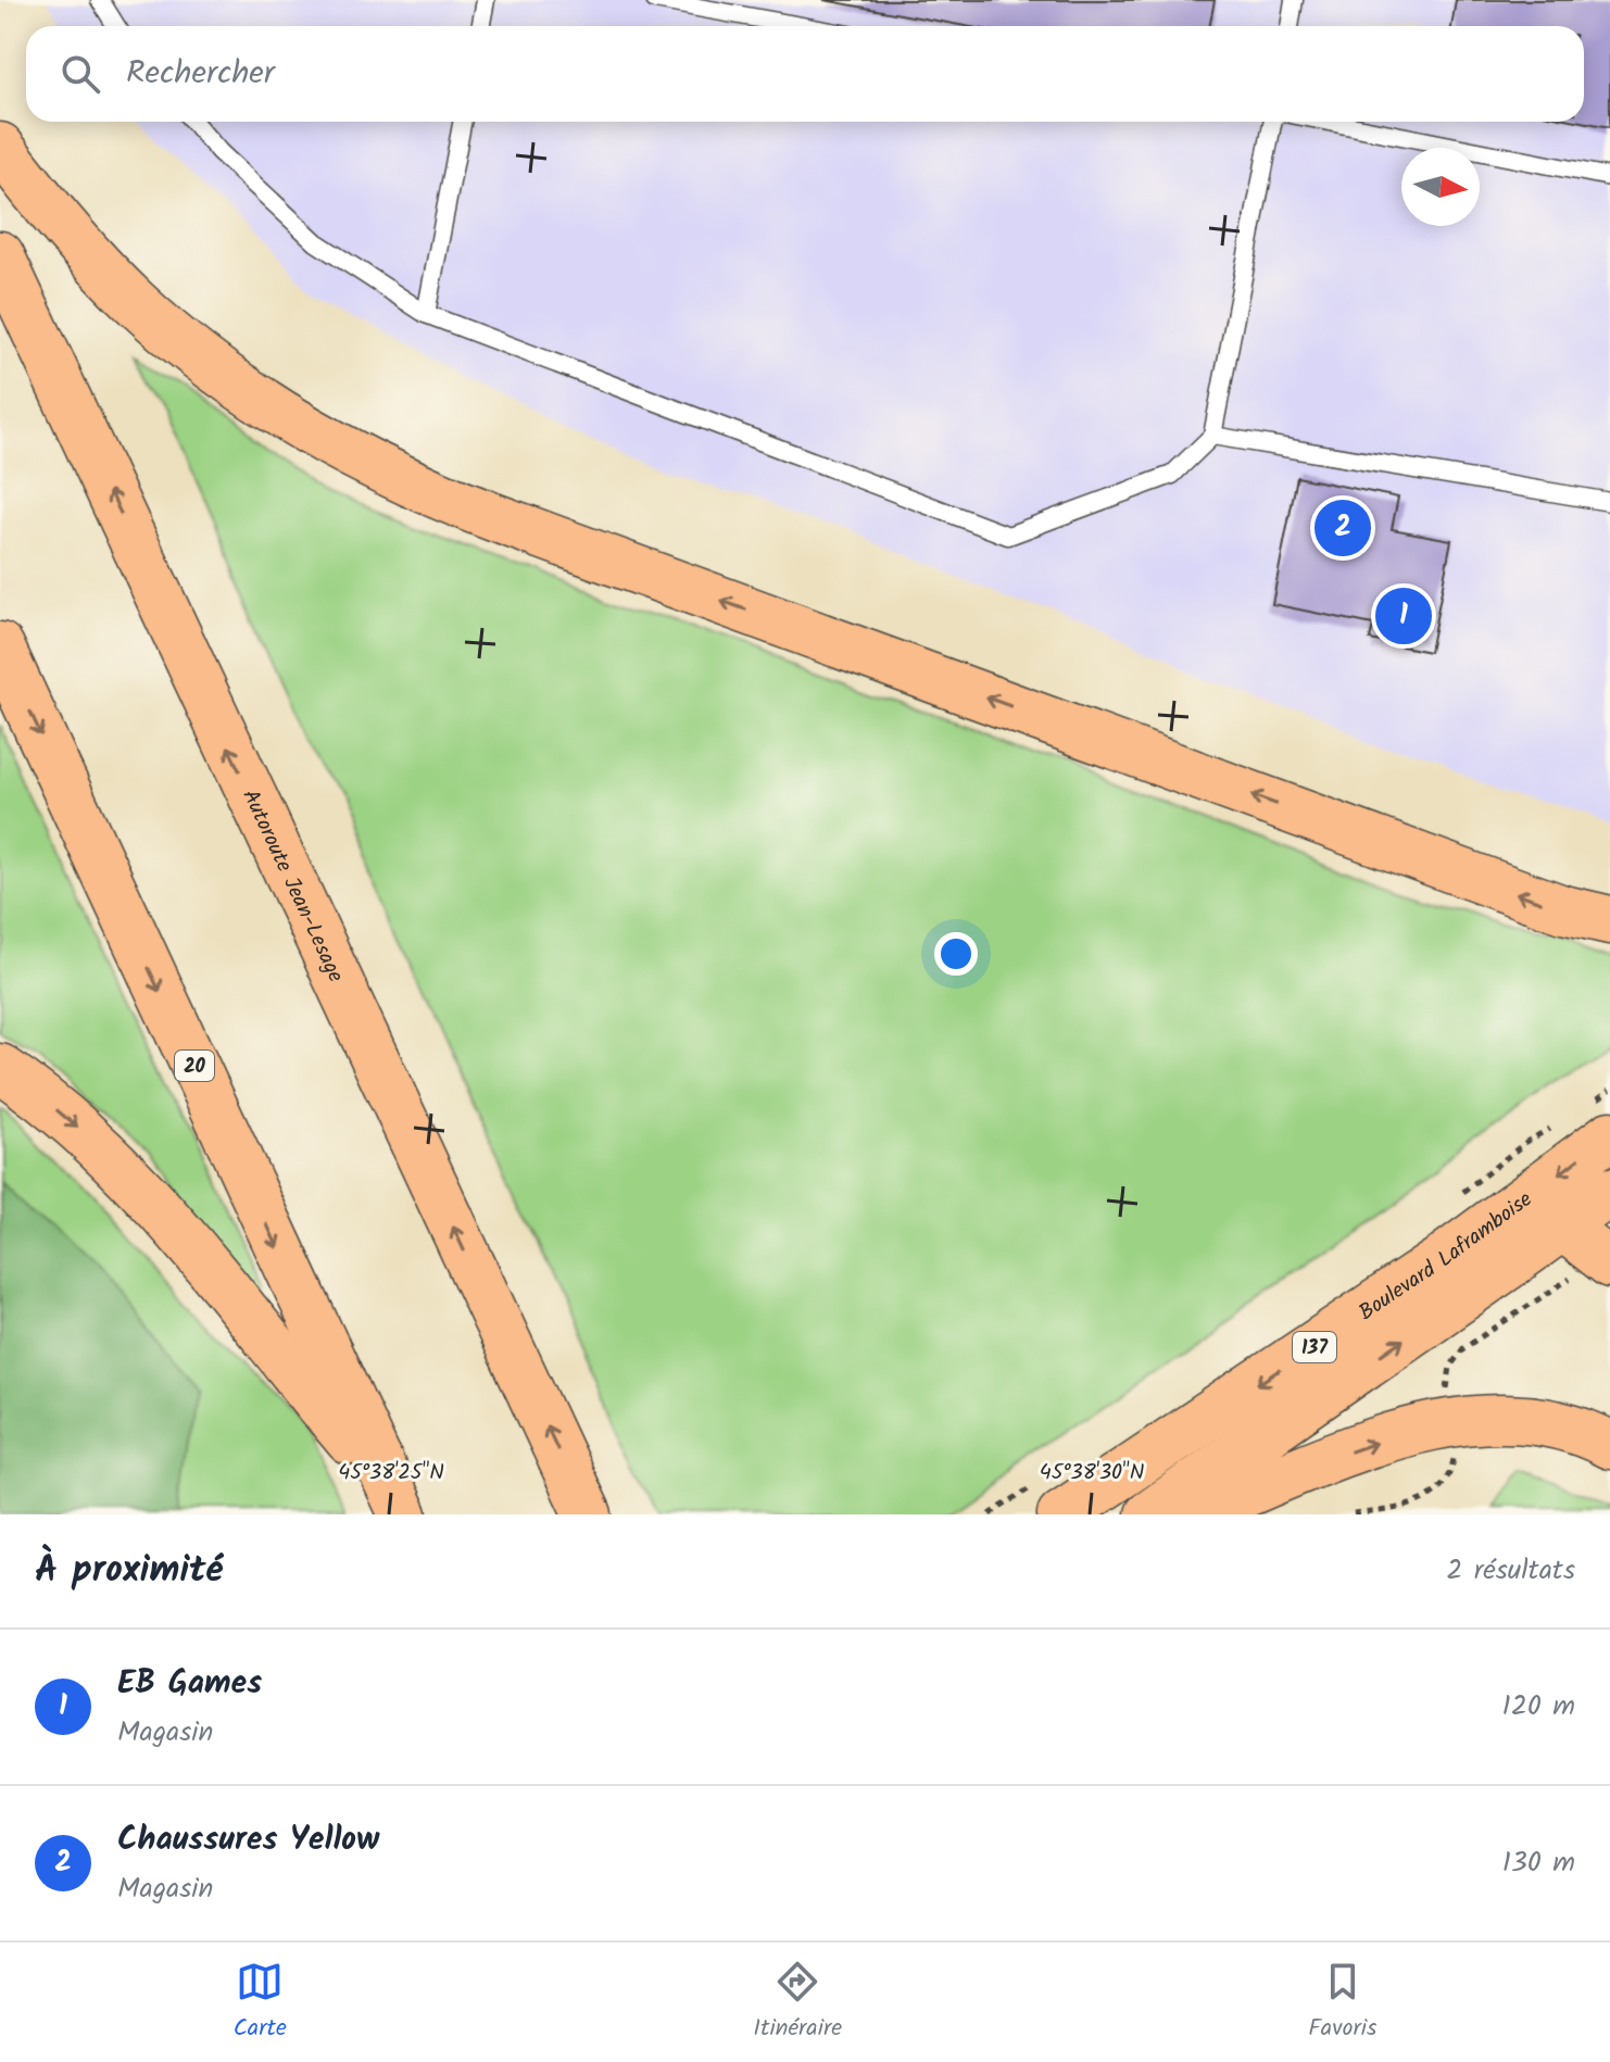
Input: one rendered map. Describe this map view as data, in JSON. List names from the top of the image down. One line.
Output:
{"streets":{"main road":["Autoroute Jean-Lesage","20","Boulevard Laframboise","137"]},"north":"right","page":{"search":"Rechercher","pins":["2","1"],"heading":["À proximité","2 résultats"],"list":[{"mark":"1","name":"EB Games","note":"Magasin","value":"120 m"},{"mark":"2","name":"Chaussures Yellow","note":"Magasin","value":"130 m"}],"nav":["Carte","Itinéraire","Favoris"]},"coordinates":["45°38'25\"N","45°38'30\"N"]}
